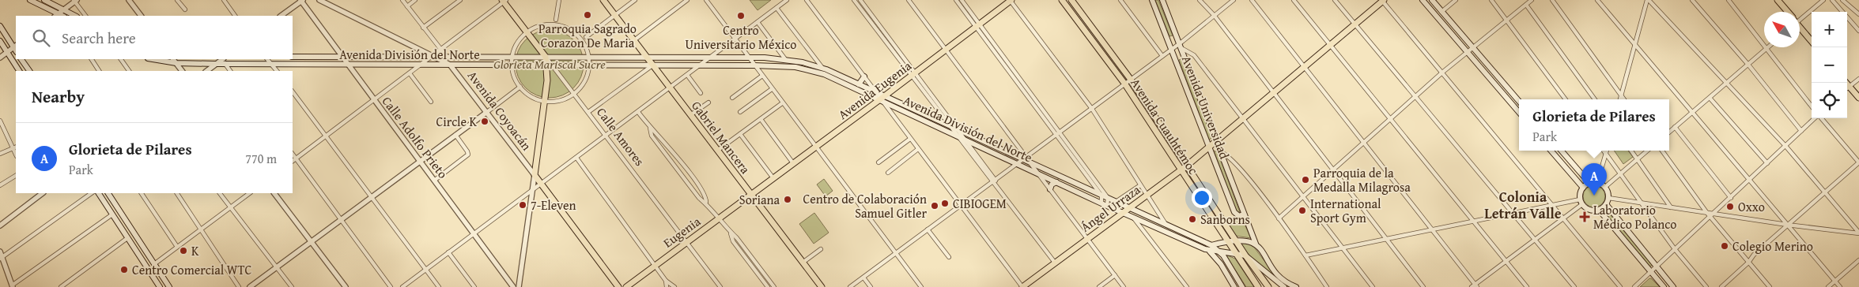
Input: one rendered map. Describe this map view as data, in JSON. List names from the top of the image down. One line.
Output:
{"streets":{"main road":["Avenida División del Norte","Avenida Eugenia","Avenida Universidad","Avenida Coyoacán","Avenida Cuauhtémoc","Gabriel Mancera","Ángel Urraza","Eugenia"],"street":["Calle Amores","Calle Adolfo Prieto"]},"crossings":[["Avenida División del Norte","Avenida Eugenia"],["Avenida División del Norte","Avenida Coyoacán"],["Avenida División del Norte","Avenida Cuauhtémoc"],["Avenida División del Norte","Calle Amores"],["Avenida División del Norte","Calle Adolfo Prieto"],["Avenida División del Norte","Gabriel Mancera"],["Avenida División del Norte","Ángel Urraza"],["Avenida Eugenia","Gabriel Mancera"],["Avenida Eugenia","Eugenia"],["Avenida Universidad","Ángel Urraza"],["Avenida Cuauhtémoc","Ángel Urraza"],["Calle Amores","Eugenia"],["Gabriel Mancera","Eugenia"]],"districts":["Colonia Letrán Valle"],"parks":["Glorieta Mariscal Sucre"],"places":{"other":["Parroquia Sagrado Corazon De Maria","Centro Universitario México","Circle K","Parroquia de la Medalla Milagrosa","Soriana","CIBIOGEM","7-Eleven","Centro de Colaboración Samuel Gitler","Oxxo","International Sport Gym","Sanborns","Colegio Merino","K","Centro Comercial WTC"],"health":["Laboratorio Médico Polanco"]},"north":"top left","page":{"map_buttons":["+","−"],"search":"Search here","heading":"Nearby","popup":["Glorieta de Pilares","Park"],"list":[{"mark":"A","name":"Glorieta de Pilares","note":"Park","value":"770 m"}],"pins":"A"}}
